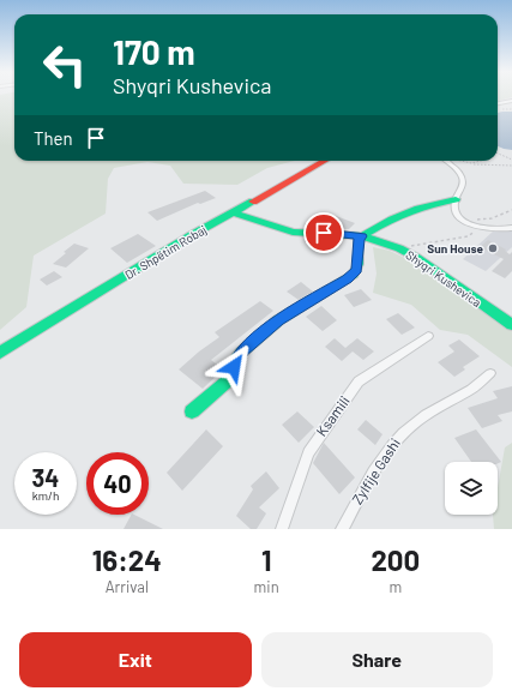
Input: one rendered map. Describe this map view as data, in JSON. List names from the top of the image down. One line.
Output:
{"streets":{"street":["Dr. Shpëtim Robaj","Shyqri Kushevica","Ksamili","Zylfije Gashi"]},"crossings":[["Dr. Shpëtim Robaj","Shyqri Kushevica"]],"places":["Sun House"],"page":{"turn":["170 m","Shyqri Kushevica"],"then":"Then","speed":"34 km/h","limit":"40","eta":["16:24","Arrival","1","min","200","m"],"buttons":["Exit","Share"]}}
